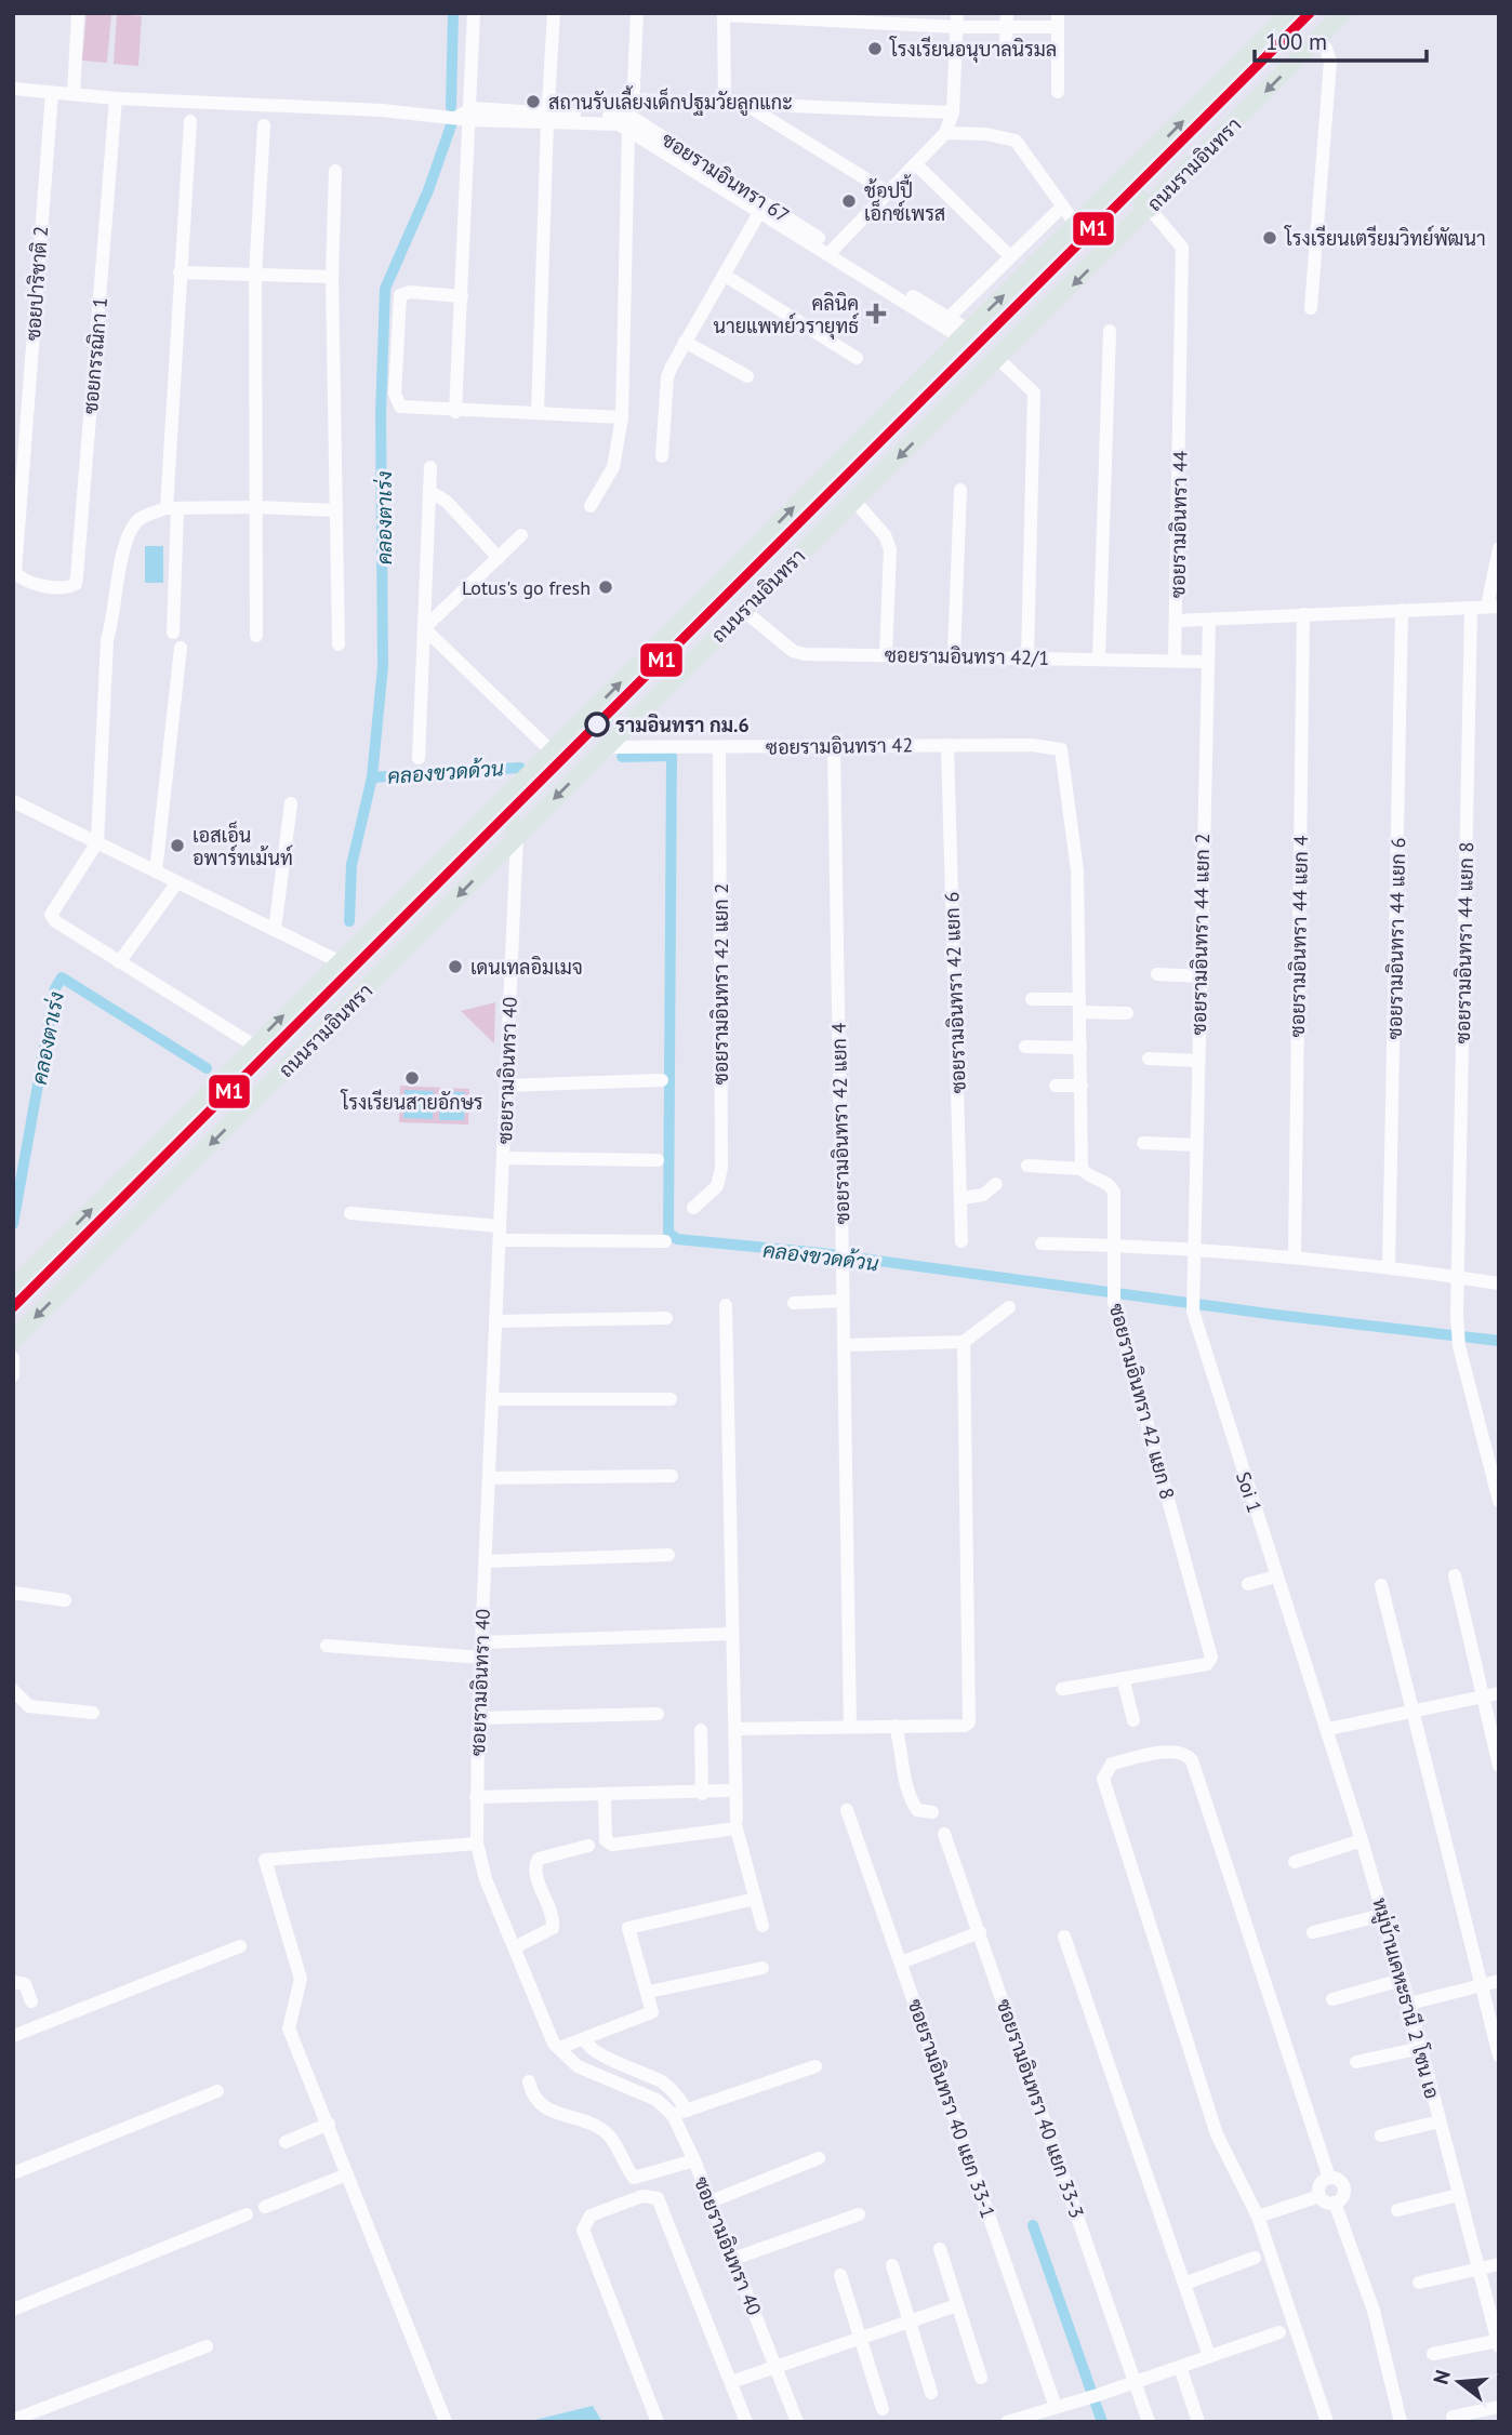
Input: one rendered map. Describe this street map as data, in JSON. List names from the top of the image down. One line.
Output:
{"streets":{"main road":["ถนนรามอินทรา"],"street":["ซอยรามอินทรา 67","ซอยปาริชาติ 2","ซอยกรรณิกา 1","ซอยรามอินทรา 44","ซอยรามอินทรา 42/1","ซอยรามอินทรา 42","ซอยรามอินทรา 44 แยก 2","ซอยรามอินทรา 44 แยก 4","ซอยรามอินทรา 44 แยก 6","ซอยรามอินทรา 44 แยก 8","ซอยรามอินทรา 42 แยก 2","ซอยรามอินทรา 42 แยก 6","ซอยรามอินทรา 40","ซอยรามอินทรา 42 แยก 4","ซอยรามอินทรา 42 แยก 8","Soi 1","หมู่บ้านเคหะธานี 2 โซน เอ","ซอยรามอินทรา 40 แยก 33-1","ซอยรามอินทรา 40 แยก 33-3"]},"crossings":[["ถนนรามอินทรา","ซอยรามอินทรา 67"],["ถนนรามอินทรา","ซอยรามอินทรา 44"],["ถนนรามอินทรา","ซอยรามอินทรา 42/1"],["ถนนรามอินทรา","ซอยรามอินทรา 42"],["ถนนรามอินทรา","ซอยรามอินทรา 40"],["ซอยรามอินทรา 67","ซอยปาริชาติ 2"],["ซอยรามอินทรา 67","ซอยกรรณิกา 1"],["ซอยปาริชาติ 2","ซอยกรรณิกา 1"],["ซอยรามอินทรา 44","ซอยรามอินทรา 44 แยก 2"],["ซอยรามอินทรา 44","ซอยรามอินทรา 44 แยก 4"],["ซอยรามอินทรา 44","ซอยรามอินทรา 44 แยก 6"],["ซอยรามอินทรา 44","ซอยรามอินทรา 44 แยก 8"],["ซอยรามอินทรา 42/1","ซอยรามอินทรา 44 แยก 2"],["ซอยรามอินทรา 42","ซอยรามอินทรา 42 แยก 2"],["ซอยรามอินทรา 42","ซอยรามอินทรา 42 แยก 6"],["ซอยรามอินทรา 42","ซอยรามอินทรา 42 แยก 4"],["ซอยรามอินทรา 44 แยก 2","Soi 1"],["Soi 1","หมู่บ้านเคหะธานี 2 โซน เอ"]],"water":["คลองตาเร่ง","คลองขวดด้วน"],"places":{"other":["โรงเรียนอนุบาลนิรมล","สถานรับเลี้ยงเด็กปฐมวัยลูกแกะ","ช้อปปี้ เอ็กซ์เพรส","โรงเรียนเตรียมวิทย์พัฒนา","Lotus's go fresh","รามอินทรา กม.6","เอสเอ็น อพาร์ทเม้นท์","เดนเทลอิมเมจ","โรงเรียนสายอักษร"],"health":["คลินิค นายแพทย์วรายุทธ์"]},"lines":["transit line M1"],"scale_bar":"100 m","north":"left"}
